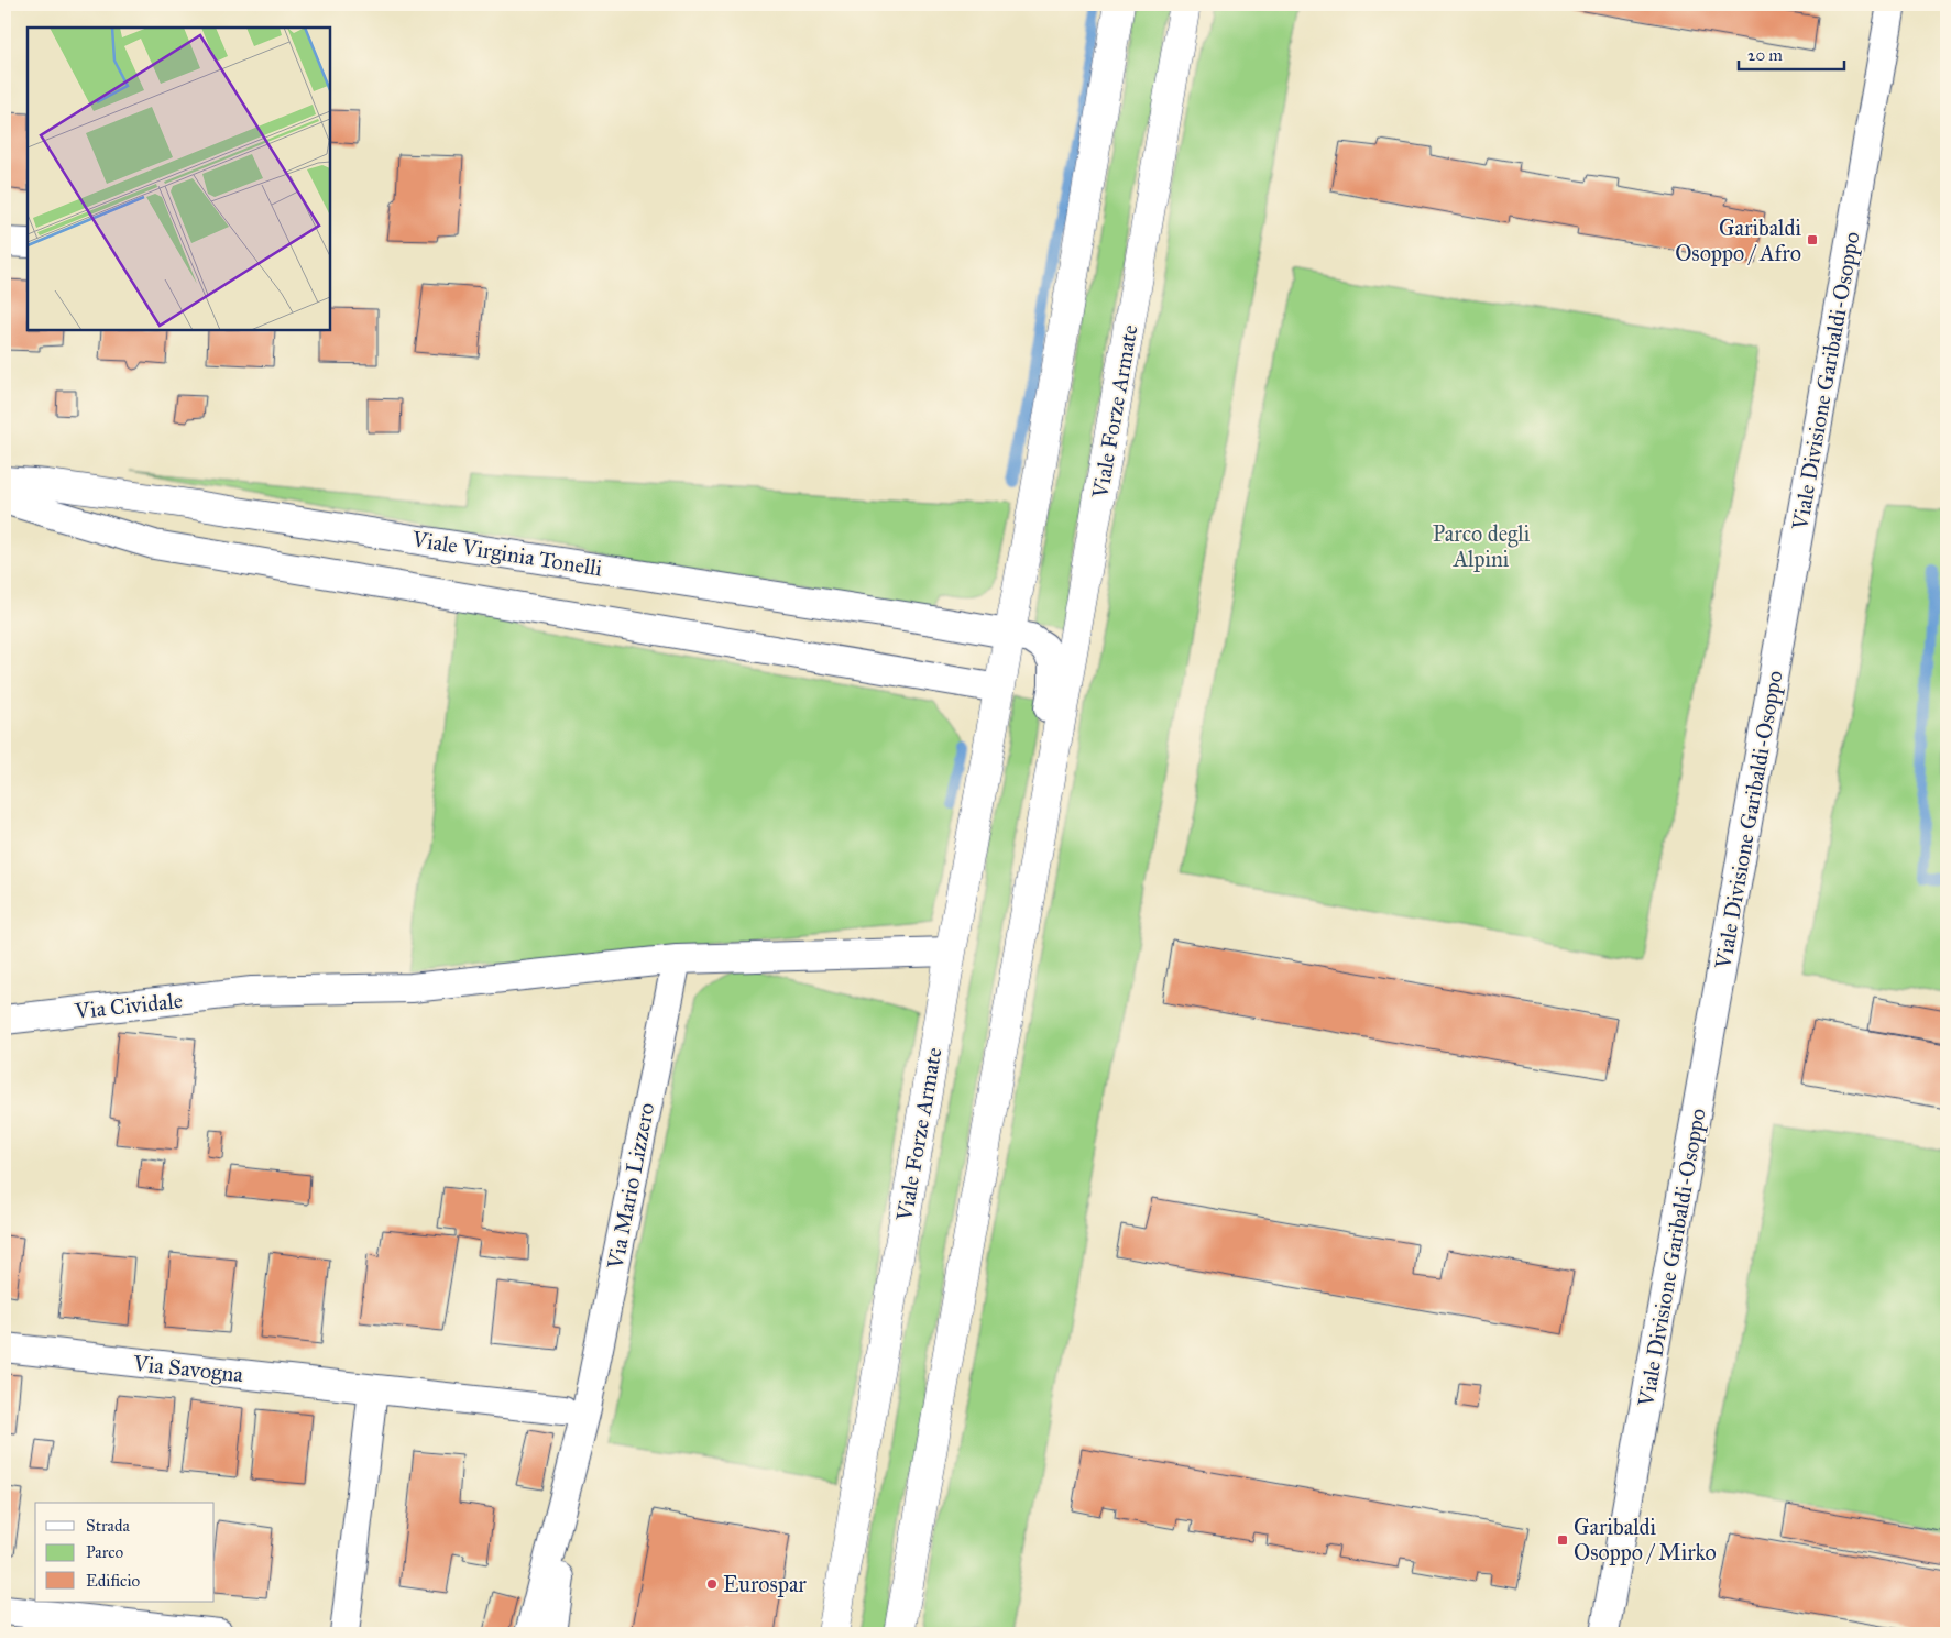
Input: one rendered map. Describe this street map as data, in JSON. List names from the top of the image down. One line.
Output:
{"streets":{"street":["Viale Divisione Garibaldi-Osoppo","Viale Forze Armate","Viale Virginia Tonelli","Via Cividale","Via Mario Lizzero","Via Savogna"]},"crossings":[["Viale Forze Armate","Viale Virginia Tonelli"],["Via Cividale","Via Mario Lizzero"],["Via Mario Lizzero","Via Savogna"]],"parks":["Parco degli Alpini"],"places":{"transit":["Garibaldi Osoppo / Afro","Garibaldi Osoppo / Mirko"],"other":["Eurospar"]},"legend":["Strada","Parco","Edificio"],"scale_bar":"20 m"}
